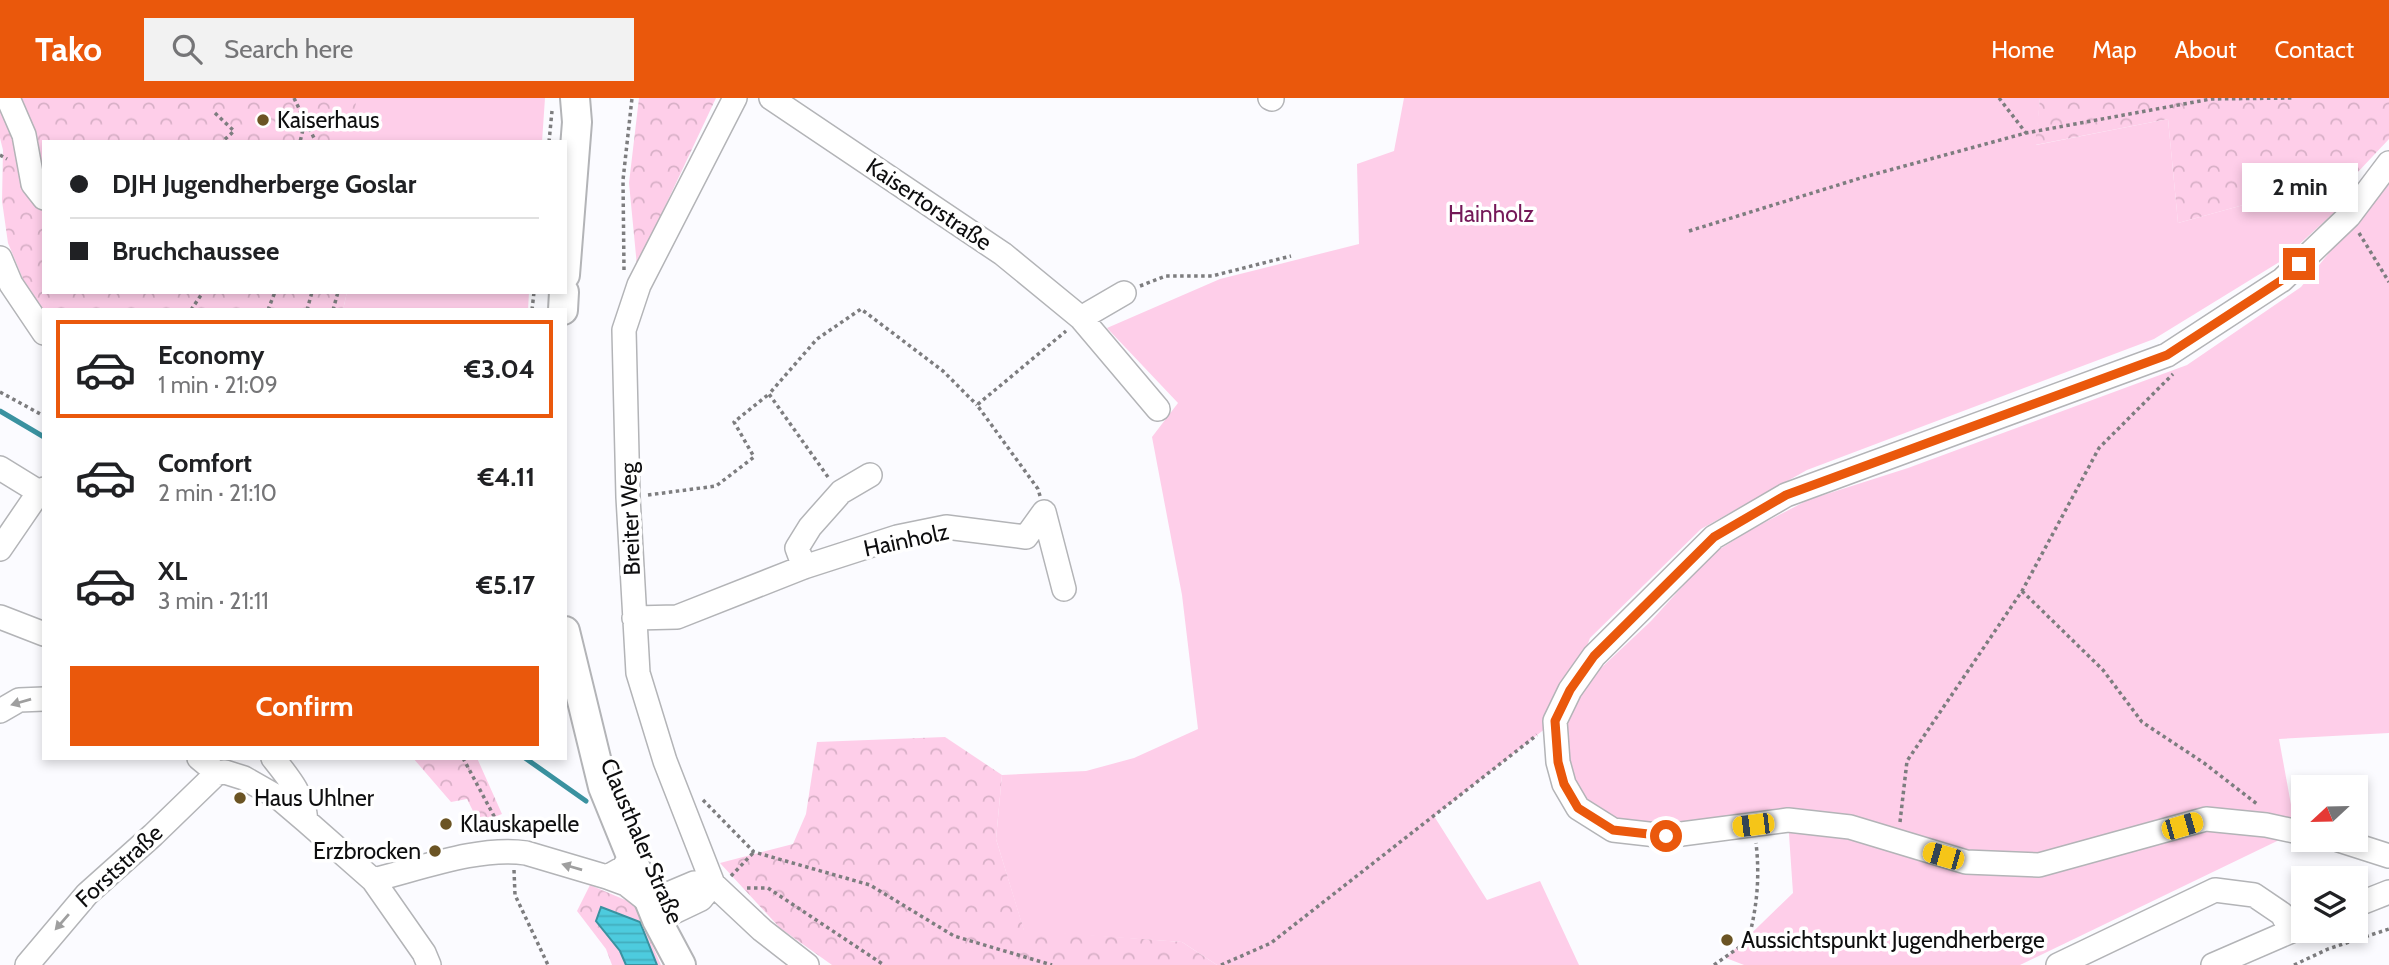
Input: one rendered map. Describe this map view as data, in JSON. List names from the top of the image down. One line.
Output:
{"streets":{"main road":["Clausthaler Straße"],"street":["Kaisertorstraße","Breiter Weg","Hainholz","Forststraße"]},"crossings":[["Breiter Weg","Hainholz"]],"one_way":["Forststraße"],"parks":["Hainholz"],"places":["Kaiserhaus","Haus Uhlner","Klauskapelle","Erzbrocken","Aussichtspunkt Jugendherberge"],"north":"left","page":{"header":"Tako","search":"Search here","nav":["Home","Map","About","Contact"],"banner":["DJH Jugendherberge Goslar","Bruchchaussee"],"bubble":"2 min","list":[{"name":"Economy","note":"1 min · 21:09","value":"€3.04"},{"name":"Comfort","note":"2 min · 21:10","value":"€4.11"},{"name":"XL","note":"3 min · 21:11","value":"€5.17"}],"buttons":"Confirm"}}
